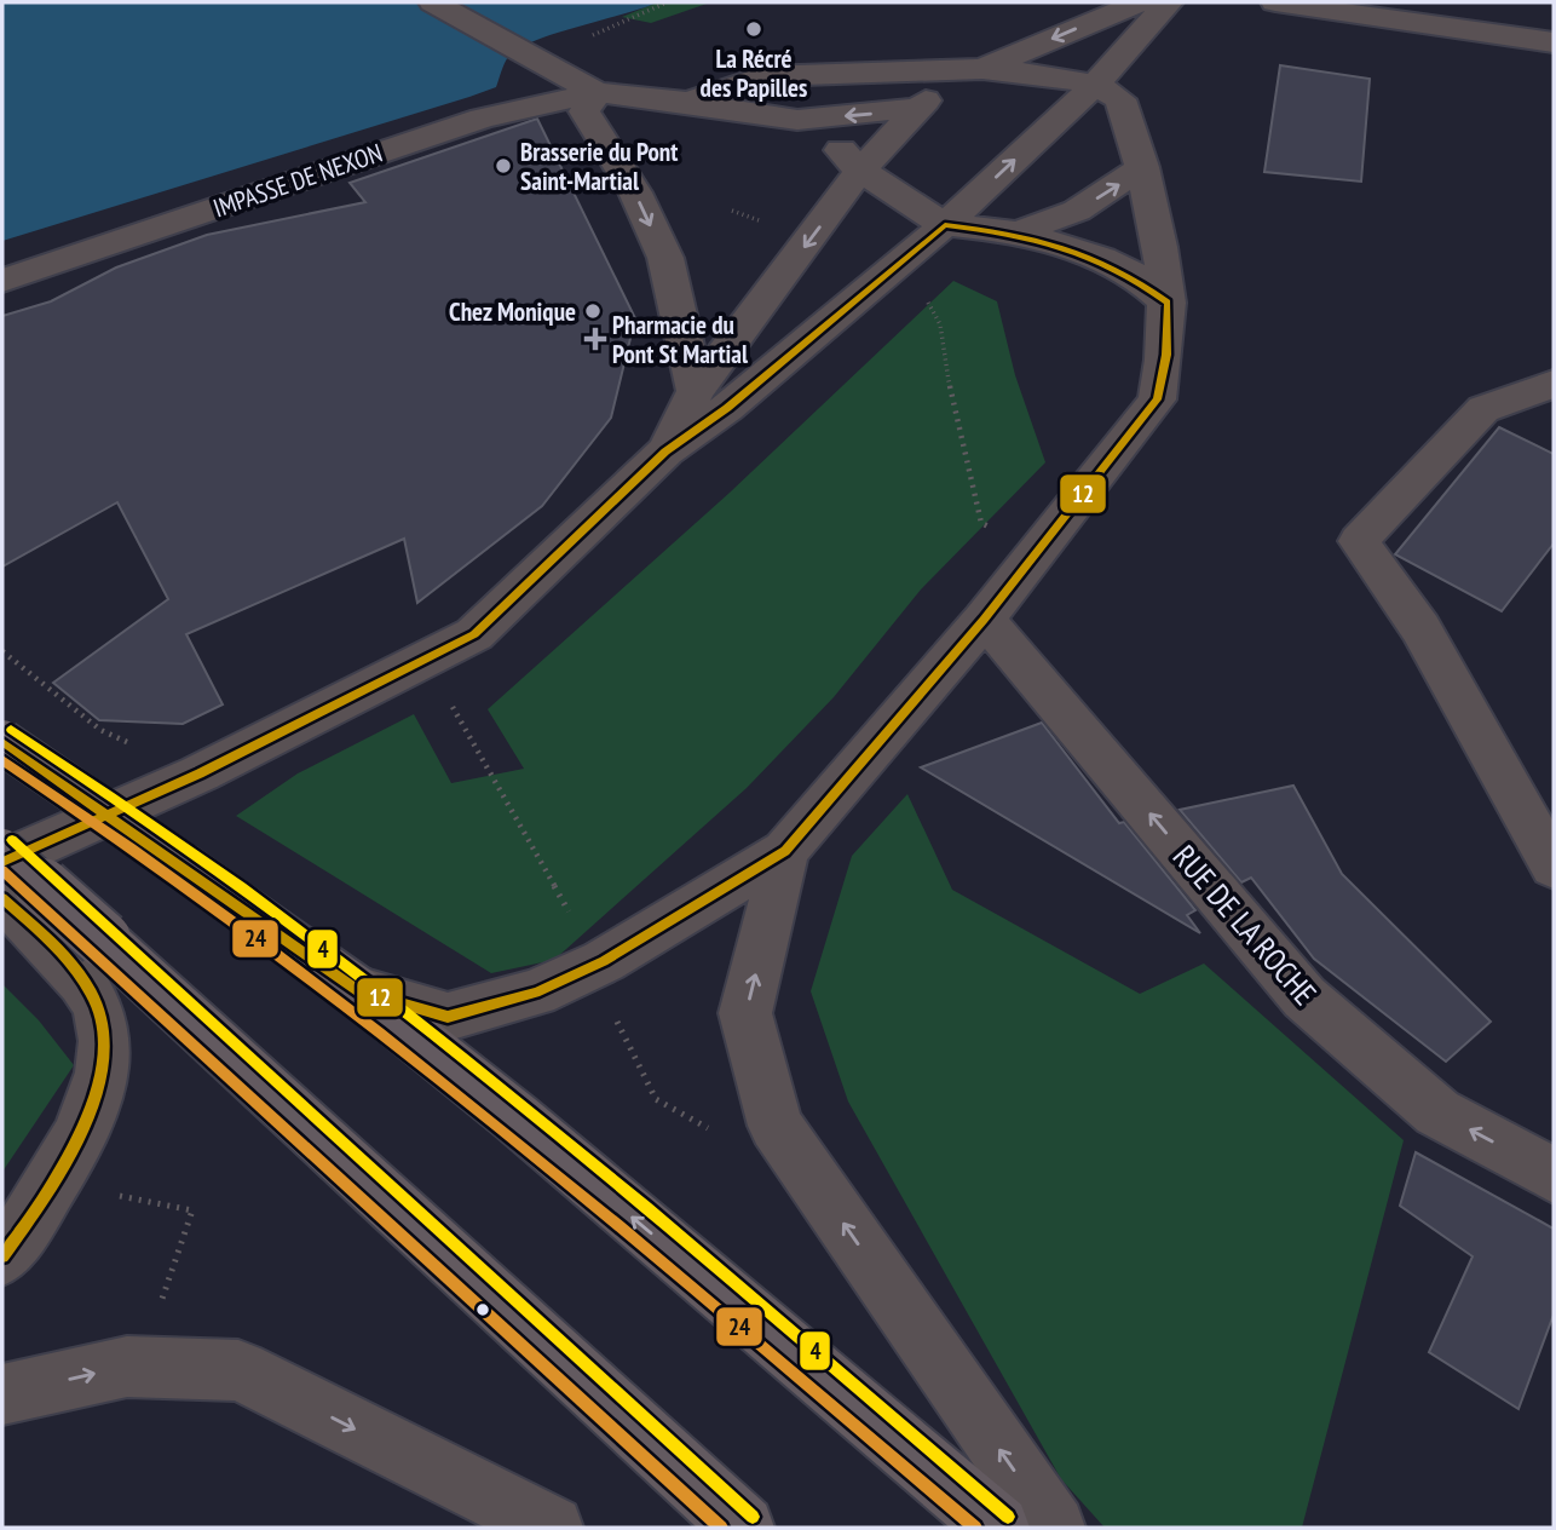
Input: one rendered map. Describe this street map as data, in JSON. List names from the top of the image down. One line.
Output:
{"streets":{"street":["IMPASSE DE NEXON","RUE DE LA ROCHE"]},"one_way":["RUE DE LA ROCHE"],"places":{"other":["La Récré des Papilles","Brasserie du Pont Saint-Martial","Chez Monique"],"health":["Pharmacie du Pont St Martial"]},"lines":["transit line 12","transit line 4","transit line 24"]}
